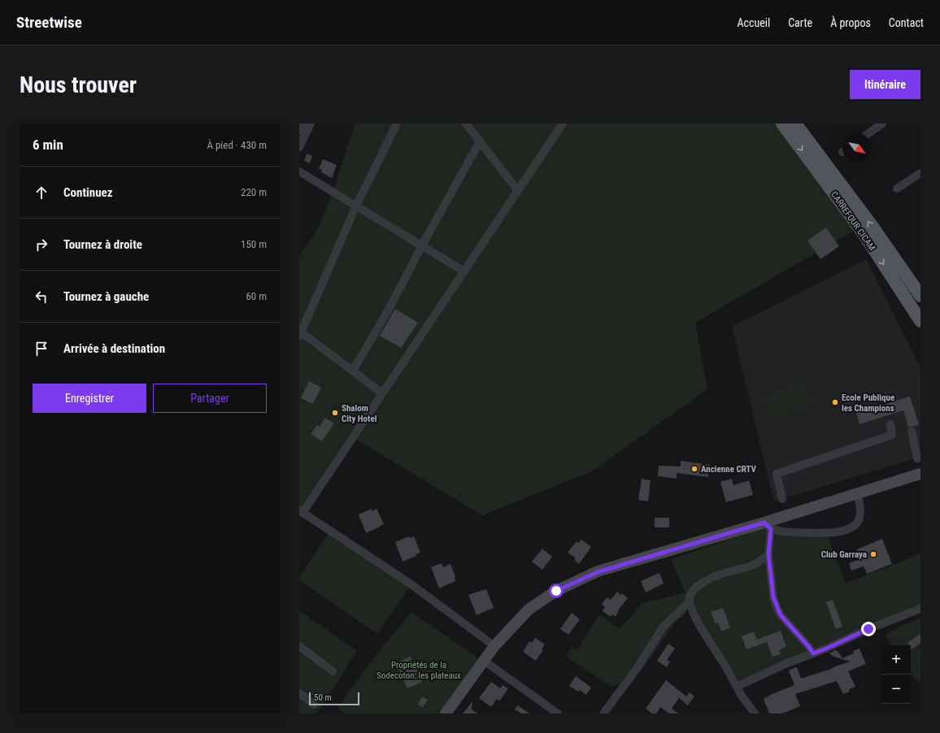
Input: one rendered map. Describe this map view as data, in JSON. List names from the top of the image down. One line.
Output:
{"streets":{"main road":["CARREFOUR CICAM"]},"parks":["Propriétés de la Sodecoton: les plateaux"],"places":["Ecole Publique les Champions","Shalom City Hotel","Ancienne CRTV","Club Garraya"],"scale_bar":"50 m","north":"bottom right","page":{"header":"Streetwise","nav":["Accueil","Carte","À propos","Contact"],"buttons":["Itinéraire",["Enregistrer","Partager"]],"title":"Nous trouver","heading":["6 min","À pied · 430 m"],"list":[["Continuez","220 m"],["Tournez à droite","150 m"],["Tournez à gauche","60 m"],"Arrivée à destination"],"map_buttons":["+","−"],"scale":"50 m"}}
